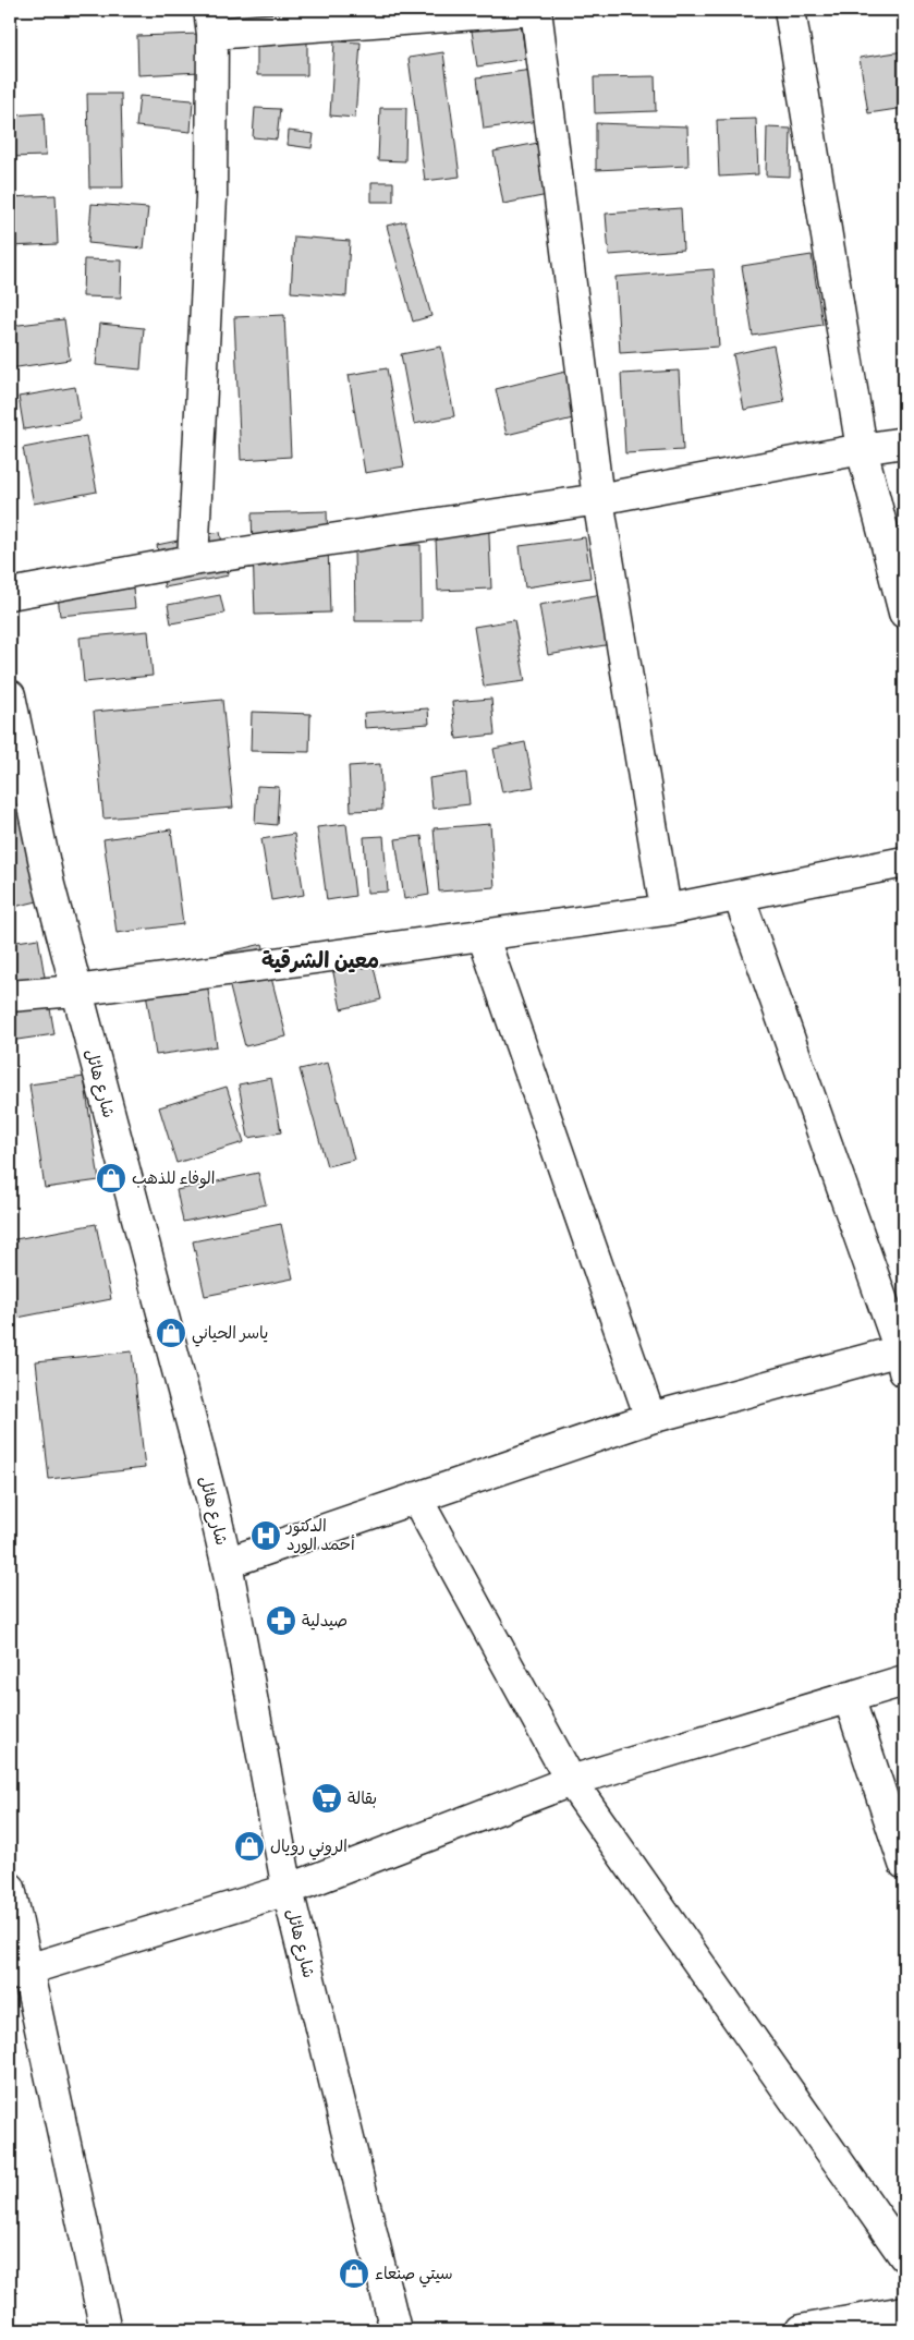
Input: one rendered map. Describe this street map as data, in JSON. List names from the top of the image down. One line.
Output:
{"streets":{"street":["شارع هائل"]},"districts":["معين الشرقية"],"places":{"shop":["الوفاء للذهب","ياسر الحياني","الروني رويال","سيتي صنعاء"],"hospital":["الدكتور أحمد الورد"],"pharmacy":["صيدلية"],"supermarket":["بقالة"]}}
